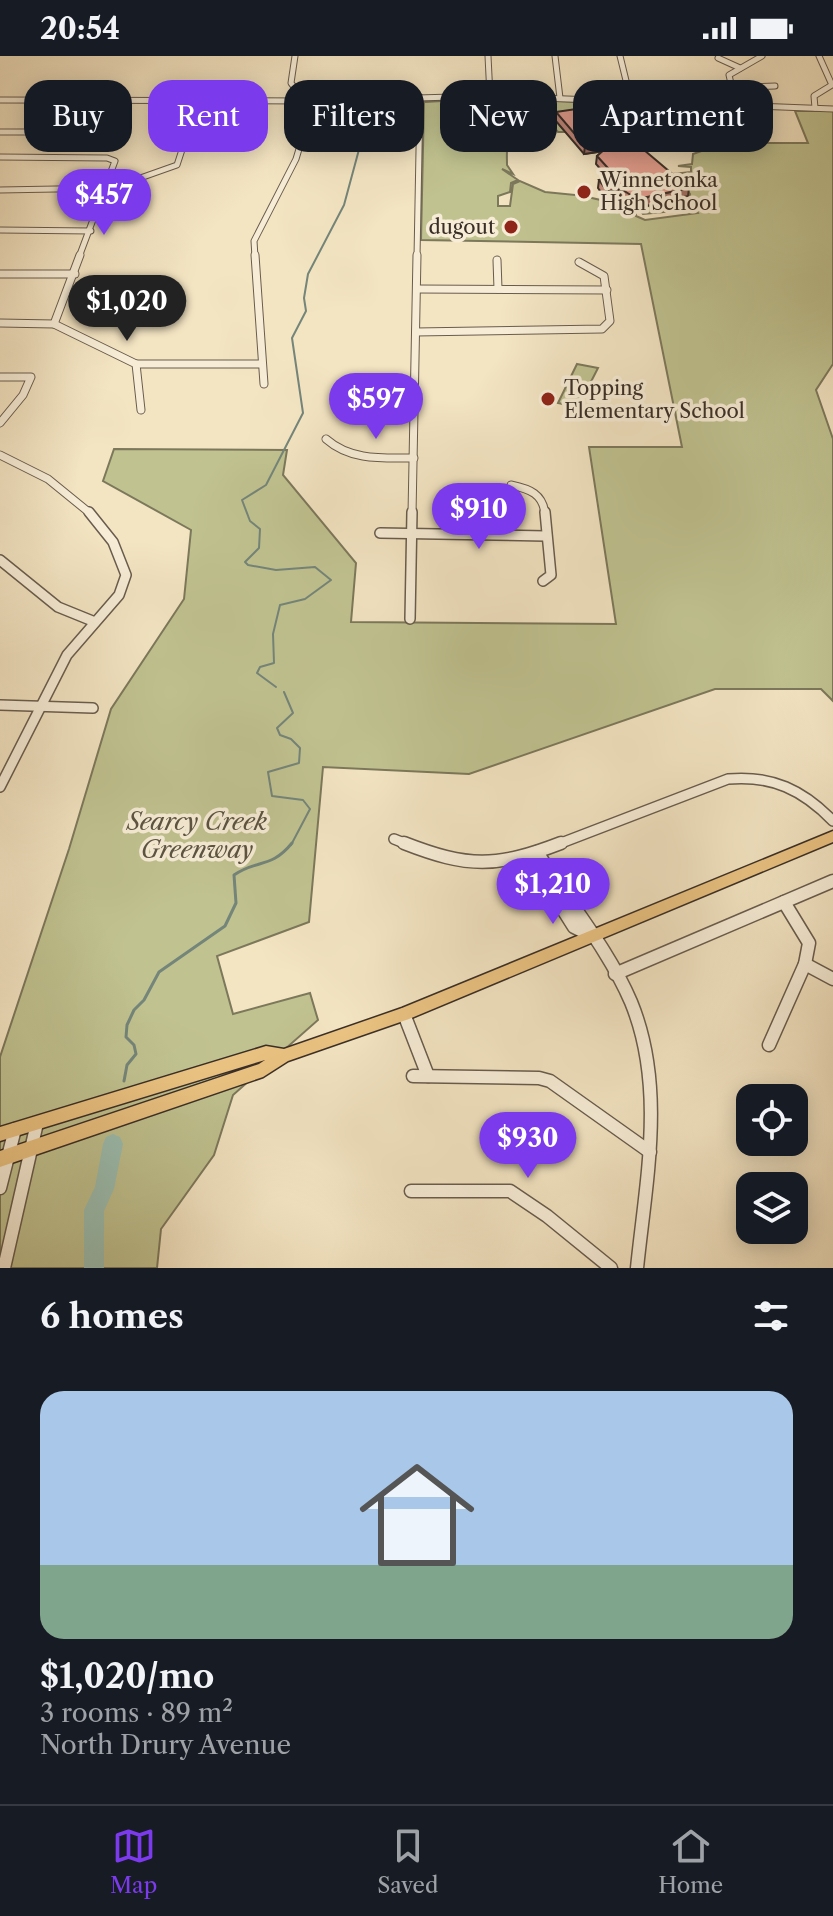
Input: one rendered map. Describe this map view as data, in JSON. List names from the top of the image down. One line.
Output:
{"parks":["Searcy Creek Greenway"],"places":["Winnetonka High School","dugout","Topping Elementary School"],"page":{"status":"20:54","chip":["Buy","Rent","Filters","New","Apartment"],"price":["$457","$1,020","$597","$910","$1,210","$930"],"heading":"6 homes","list":[{"name":"$1,020/mo","note":"3 rooms · 89 m² · North Drury Avenue"}],"tabs":["Map","Saved","Home"]}}
